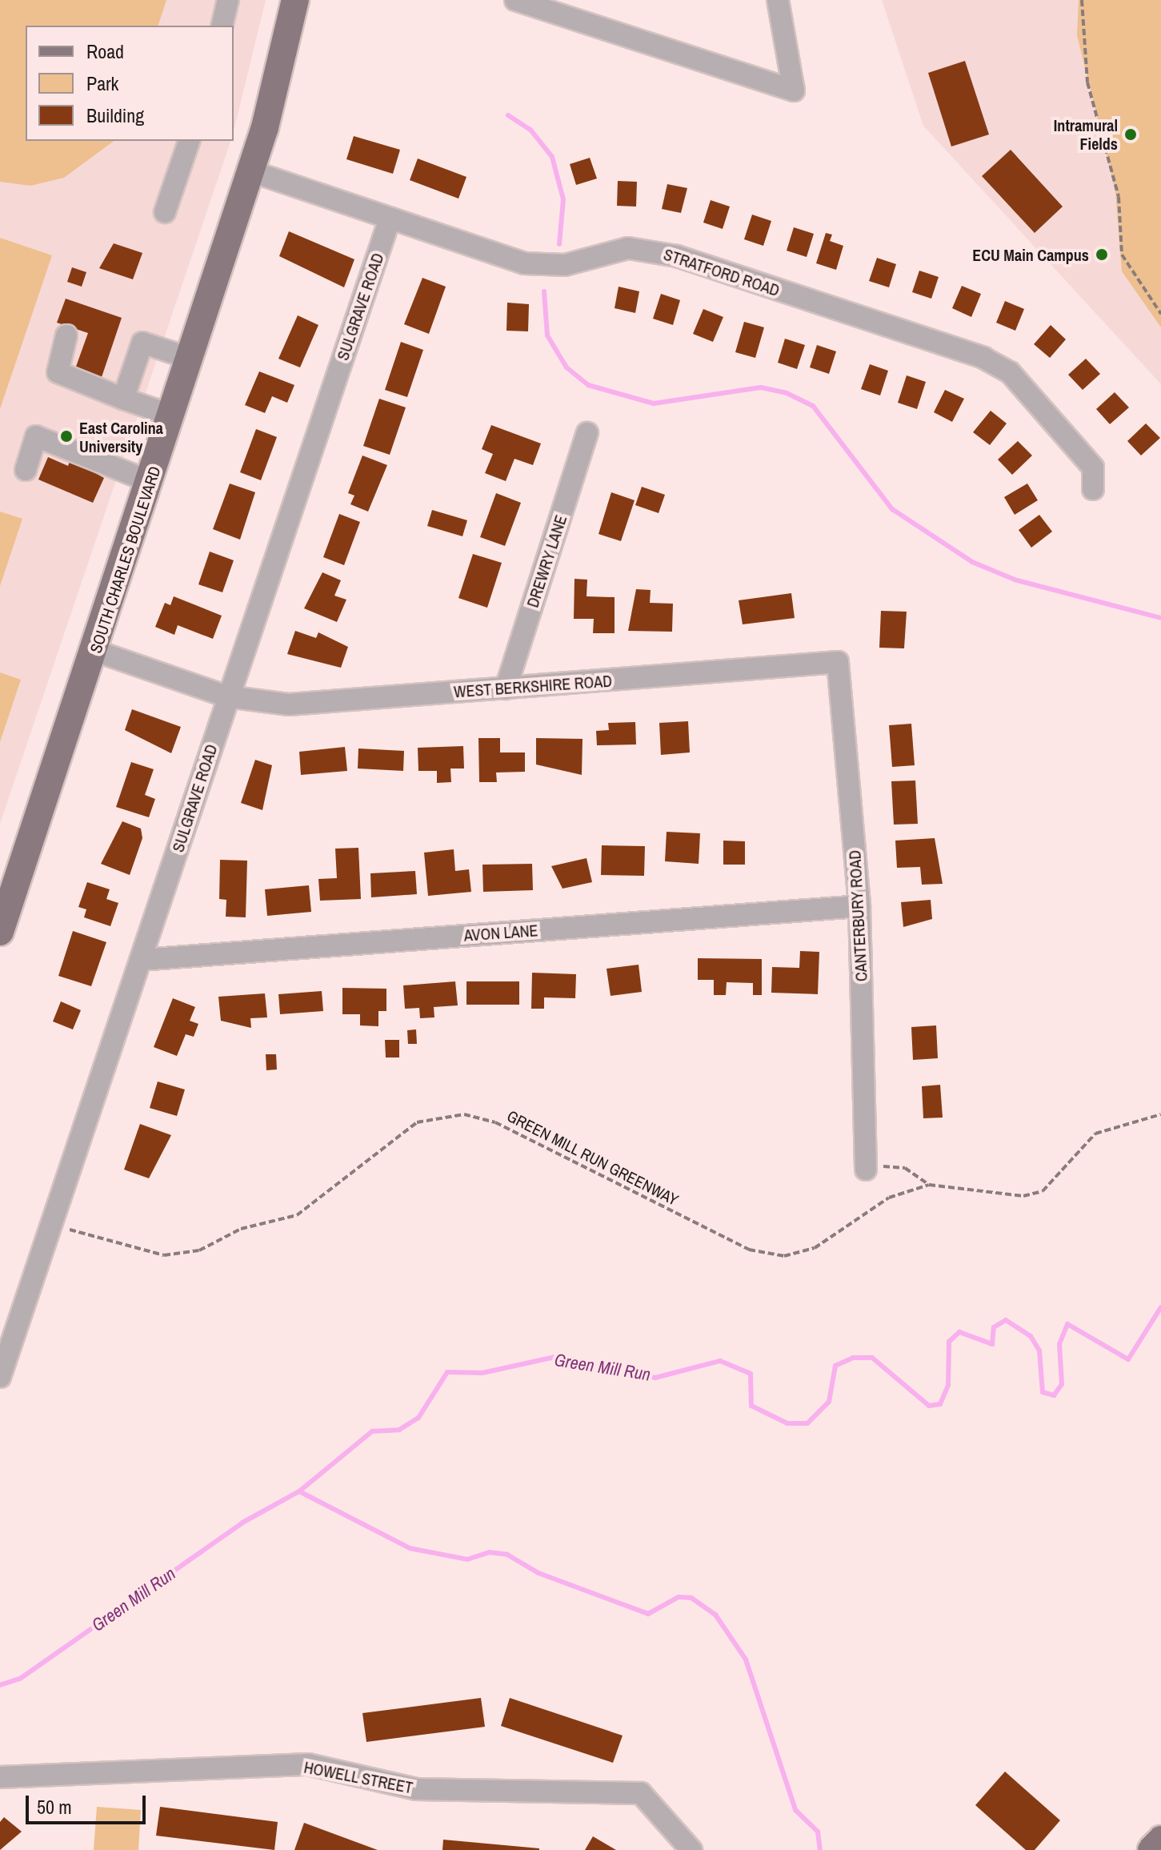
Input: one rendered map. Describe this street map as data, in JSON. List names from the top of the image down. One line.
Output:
{"streets":{"main road":["SOUTH CHARLES BOULEVARD"],"street":["STRATFORD ROAD","SULGRAVE ROAD","DREWRY LANE","WEST BERKSHIRE ROAD","CANTERBURY ROAD","AVON LANE","HOWELL STREET"],"path":["GREEN MILL RUN GREENWAY"]},"crossings":[["STRATFORD ROAD","SULGRAVE ROAD"],["STRATFORD ROAD","SOUTH CHARLES BOULEVARD"],["SULGRAVE ROAD","WEST BERKSHIRE ROAD"],["SULGRAVE ROAD","AVON LANE"],["SOUTH CHARLES BOULEVARD","WEST BERKSHIRE ROAD"],["DREWRY LANE","WEST BERKSHIRE ROAD"],["WEST BERKSHIRE ROAD","CANTERBURY ROAD"],["CANTERBURY ROAD","AVON LANE"]],"water":["Green Mill Run"],"places":["Intramural Fields","ECU Main Campus","East Carolina University"],"legend":["Road","Park","Building"],"scale_bar":"50 m"}
